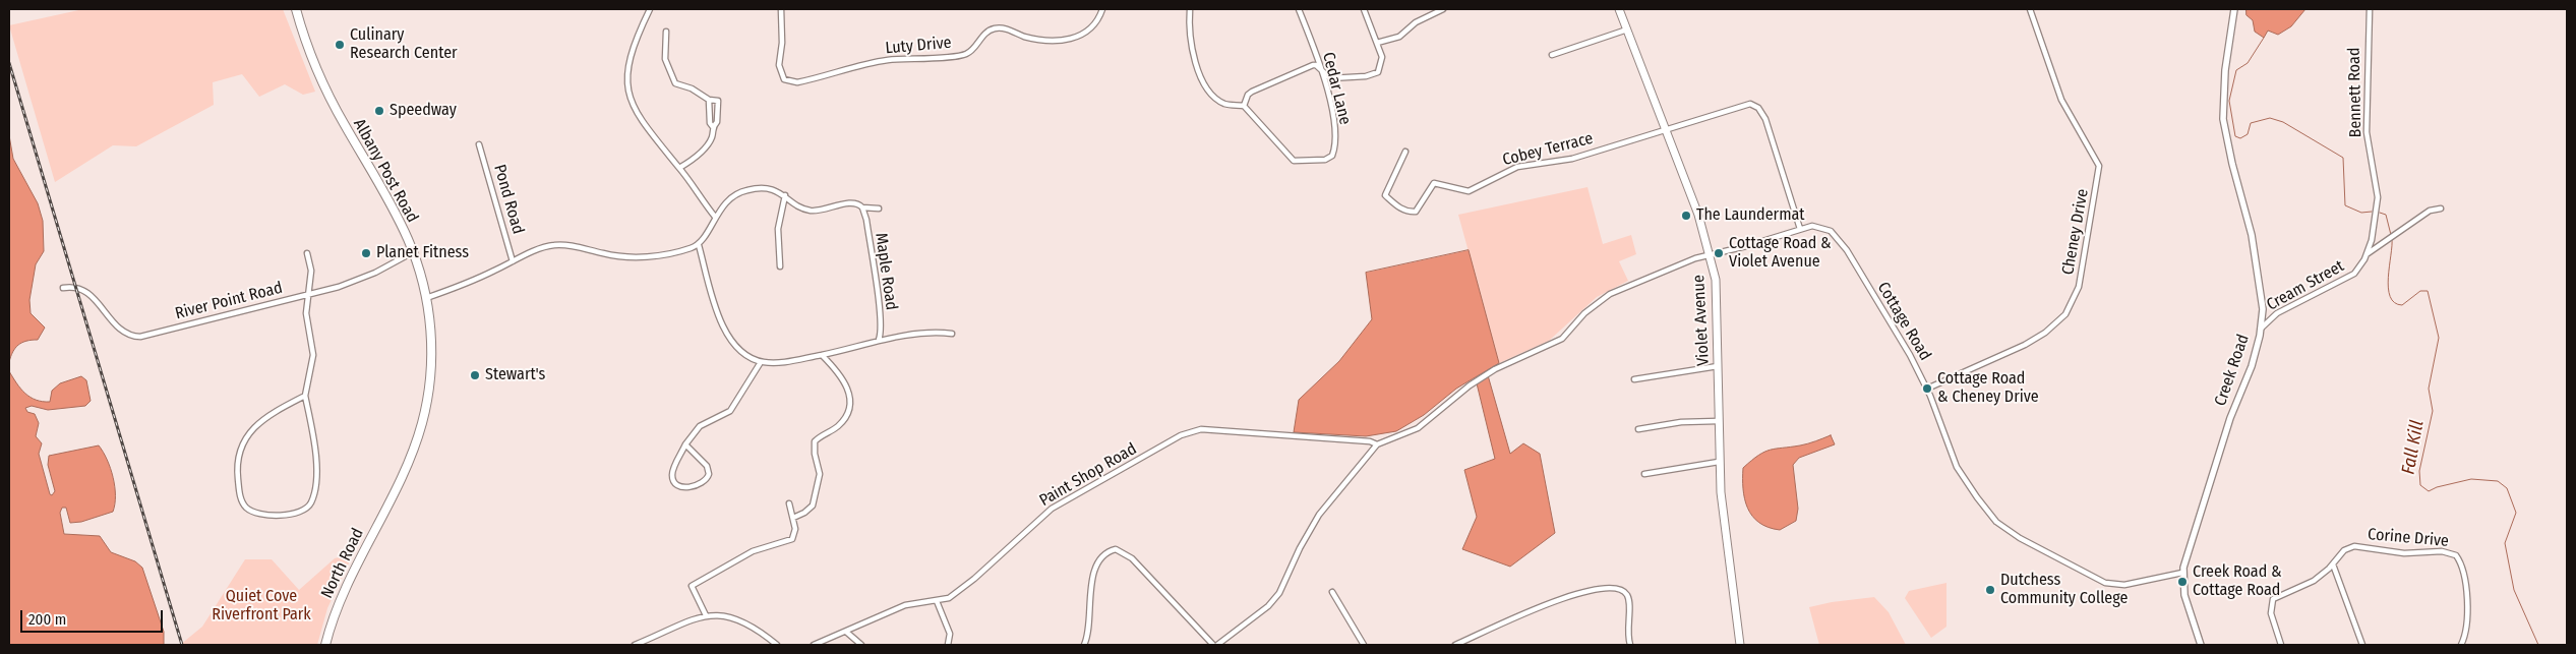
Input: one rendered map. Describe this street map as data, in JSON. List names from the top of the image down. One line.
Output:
{"streets":{"highway":["Albany Post Road","North Road"],"main road":["Violet Avenue"],"street":["Luty Drive","Cedar Lane","Bennett Road","Cobey Terrace","Pond Road","Cheney Drive","Maple Road","Cream Street","River Point Road","Cottage Road","Creek Road","Paint Shop Road","Corine Drive"]},"crossings":[["Bennett Road","Cream Street"],["Cobey Terrace","Violet Avenue"],["Albany Post Road","River Point Road"],["Albany Post Road","North Road"],["Cheney Drive","Cottage Road"],["Cream Street","Creek Road"],["Violet Avenue","Cottage Road"],["Cottage Road","Creek Road"],["Cottage Road","Paint Shop Road"]],"water":["Fall Kill"],"parks":["Quiet Cove Riverfront Park"],"places":["Culinary Research Center","Speedway","The Laundermat","Planet Fitness","Cottage Road & Violet Avenue","Stewart's","Cottage Road & Cheney Drive","Creek Road & Cottage Road","Dutchess Community College"],"scale_bar":"200 m"}
